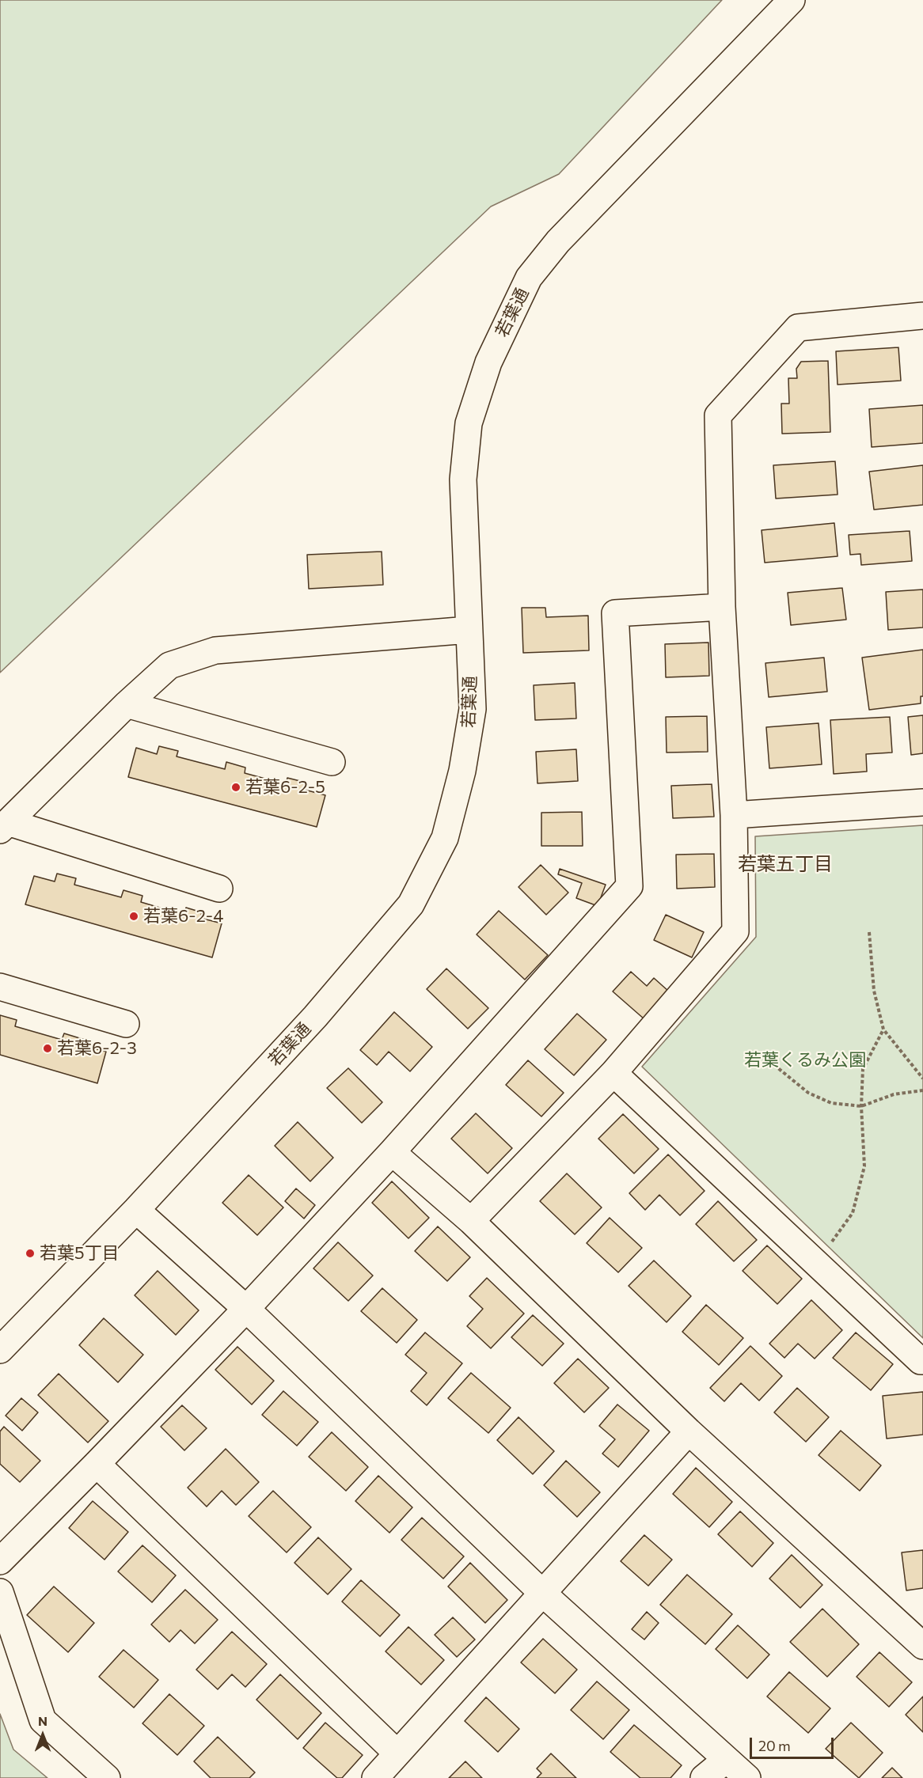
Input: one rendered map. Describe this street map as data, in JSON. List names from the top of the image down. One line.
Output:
{"streets":{"street":["若葉通"]},"districts":["若葉五丁目"],"parks":["若葉くるみ公園"],"places":["若葉6-2-5","若葉6-2-4","若葉6-2-3","若葉5丁目"],"scale_bar":"20 m","north":"top"}
